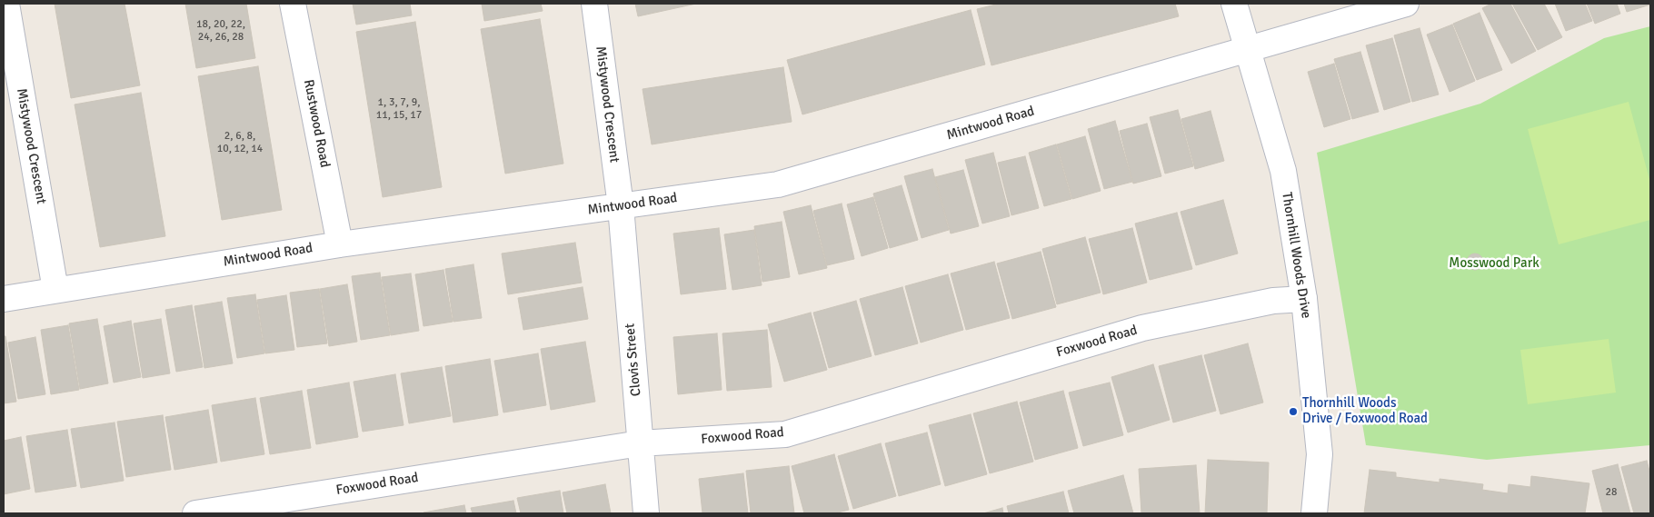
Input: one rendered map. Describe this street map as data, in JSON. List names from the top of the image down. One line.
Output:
{"streets":{"street":["Mistywood Crescent","Rustwood Road","Mintwood Road","Thornhill Woods Drive","Foxwood Road","Clovis Street"]},"crossings":[["Mistywood Crescent","Mintwood Road"],["Mistywood Crescent","Clovis Street"],["Rustwood Road","Mintwood Road"],["Mintwood Road","Thornhill Woods Drive"],["Mintwood Road","Clovis Street"],["Thornhill Woods Drive","Foxwood Road"],["Foxwood Road","Clovis Street"]],"parks":["Mosswood Park"],"places":["Thornhill Woods Drive / Foxwood Road"],"house_numbers":["18, 20, 22, 24, 26, 28","1, 3, 7, 9, 11, 15, 17","2, 6, 8, 10, 12, 14","28"]}
